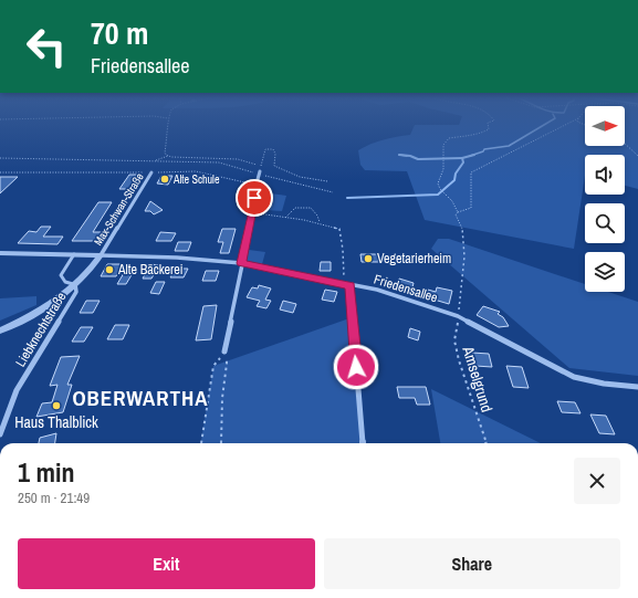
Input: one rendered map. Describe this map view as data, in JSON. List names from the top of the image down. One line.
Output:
{"streets":{"street":["Max-Schwan-Straße","Friedensallee","Liebknechtstraße"],"path":["Amselgrund"]},"crossings":[["Max-Schwan-Straße","Friedensallee"],["Friedensallee","Amselgrund"]],"districts":["OBERWARTHA"],"places":["Alte Schule","Vegetarierheim","Alte Bäckerei","Haus Thalblick"],"north":"right","page":{"turn":["70 m","Friedensallee"],"heading":["1 min","250 m · 21:49"],"buttons":["Exit","Share"]}}
